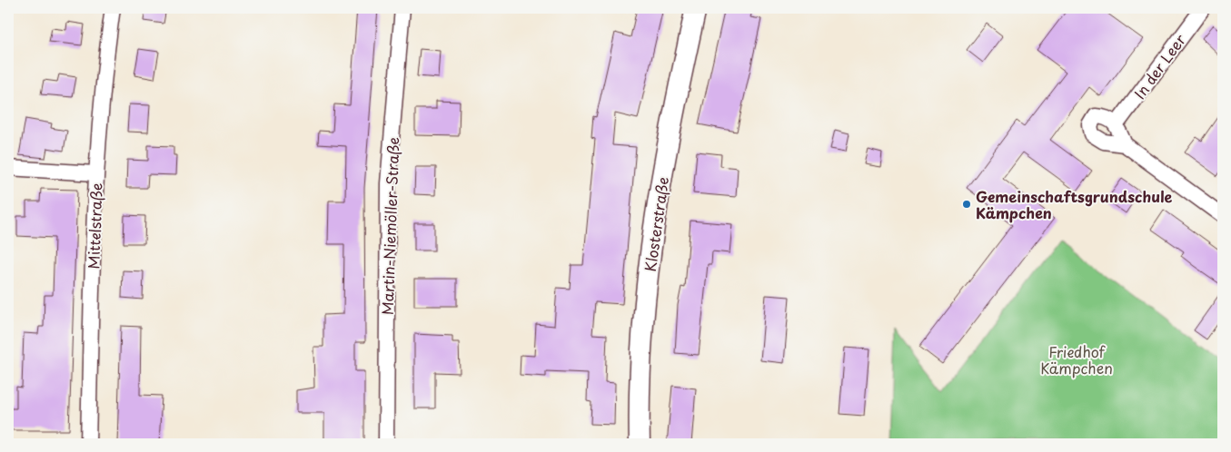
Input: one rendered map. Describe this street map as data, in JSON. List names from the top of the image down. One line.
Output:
{"streets":{"main road":["Klosterstraße"],"street":["In der Leer","Mittelstraße","Martin-Niemöller-Straße"]},"parks":["Friedhof Kämpchen"],"places":["Gemeinschaftsgrundschule Kämpchen"]}
